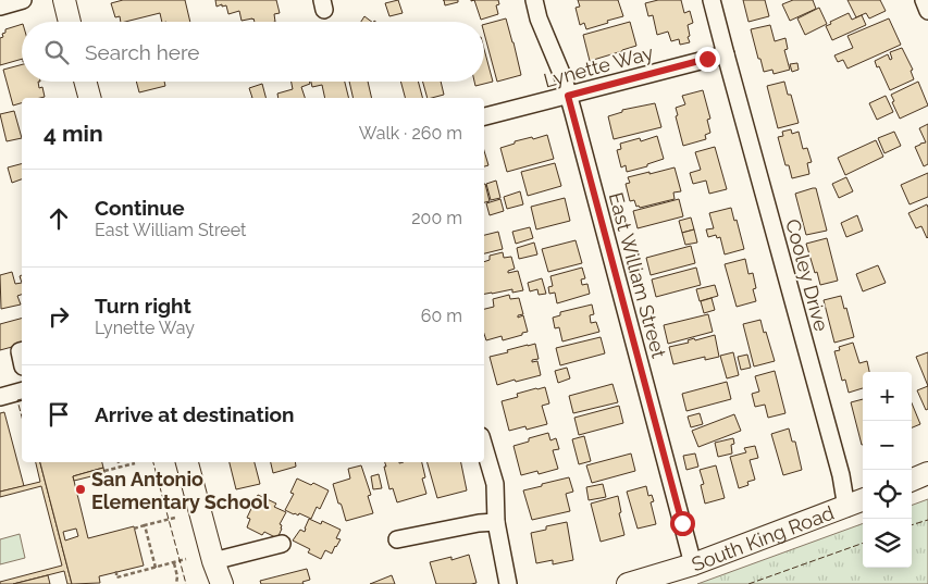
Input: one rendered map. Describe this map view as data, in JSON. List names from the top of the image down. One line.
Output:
{"streets":{"main road":["South King Road"],"street":["Lynette Way","East William Street","Cooley Drive"]},"crossings":[["Lynette Way","East William Street"],["Lynette Way","Cooley Drive"],["East William Street","South King Road"],["Cooley Drive","South King Road"]],"places":["San Antonio Elementary School"],"page":{"search":"Search here","heading":["4 min","Walk · 260 m"],"list":[["Continue","East William Street","200 m"],["Turn right","Lynette Way","60 m"],"Arrive at destination"],"map_buttons":["+","−"]}}
